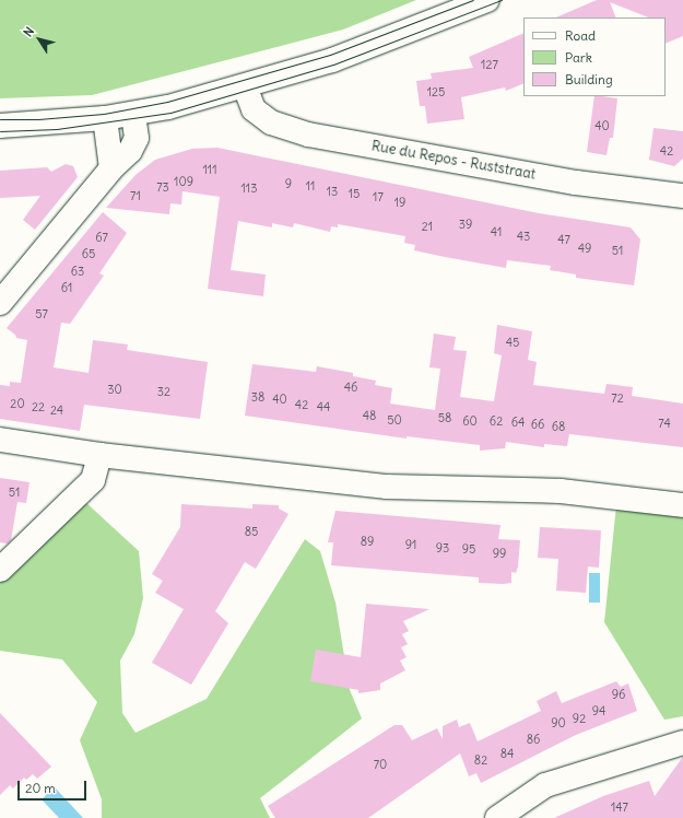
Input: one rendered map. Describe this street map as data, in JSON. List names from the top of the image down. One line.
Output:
{"streets":{"street":["Rue du Repos - Ruststraat"]},"house_numbers":["127","125","40","42","111","109","9","11","73","113","13","15","71","17","19","39","21","41","43","67","47","49","51","65","63","61","57","45","46","30","32","38","72","40","20","42","22","44","24","48","58","50","60","62","64","74","66","68","51","85","89","91","93","95","99","96","94","92","90","86","84","82","70","147"],"legend":["Road","Park","Building"],"scale_bar":"20 m","north":"top left"}
